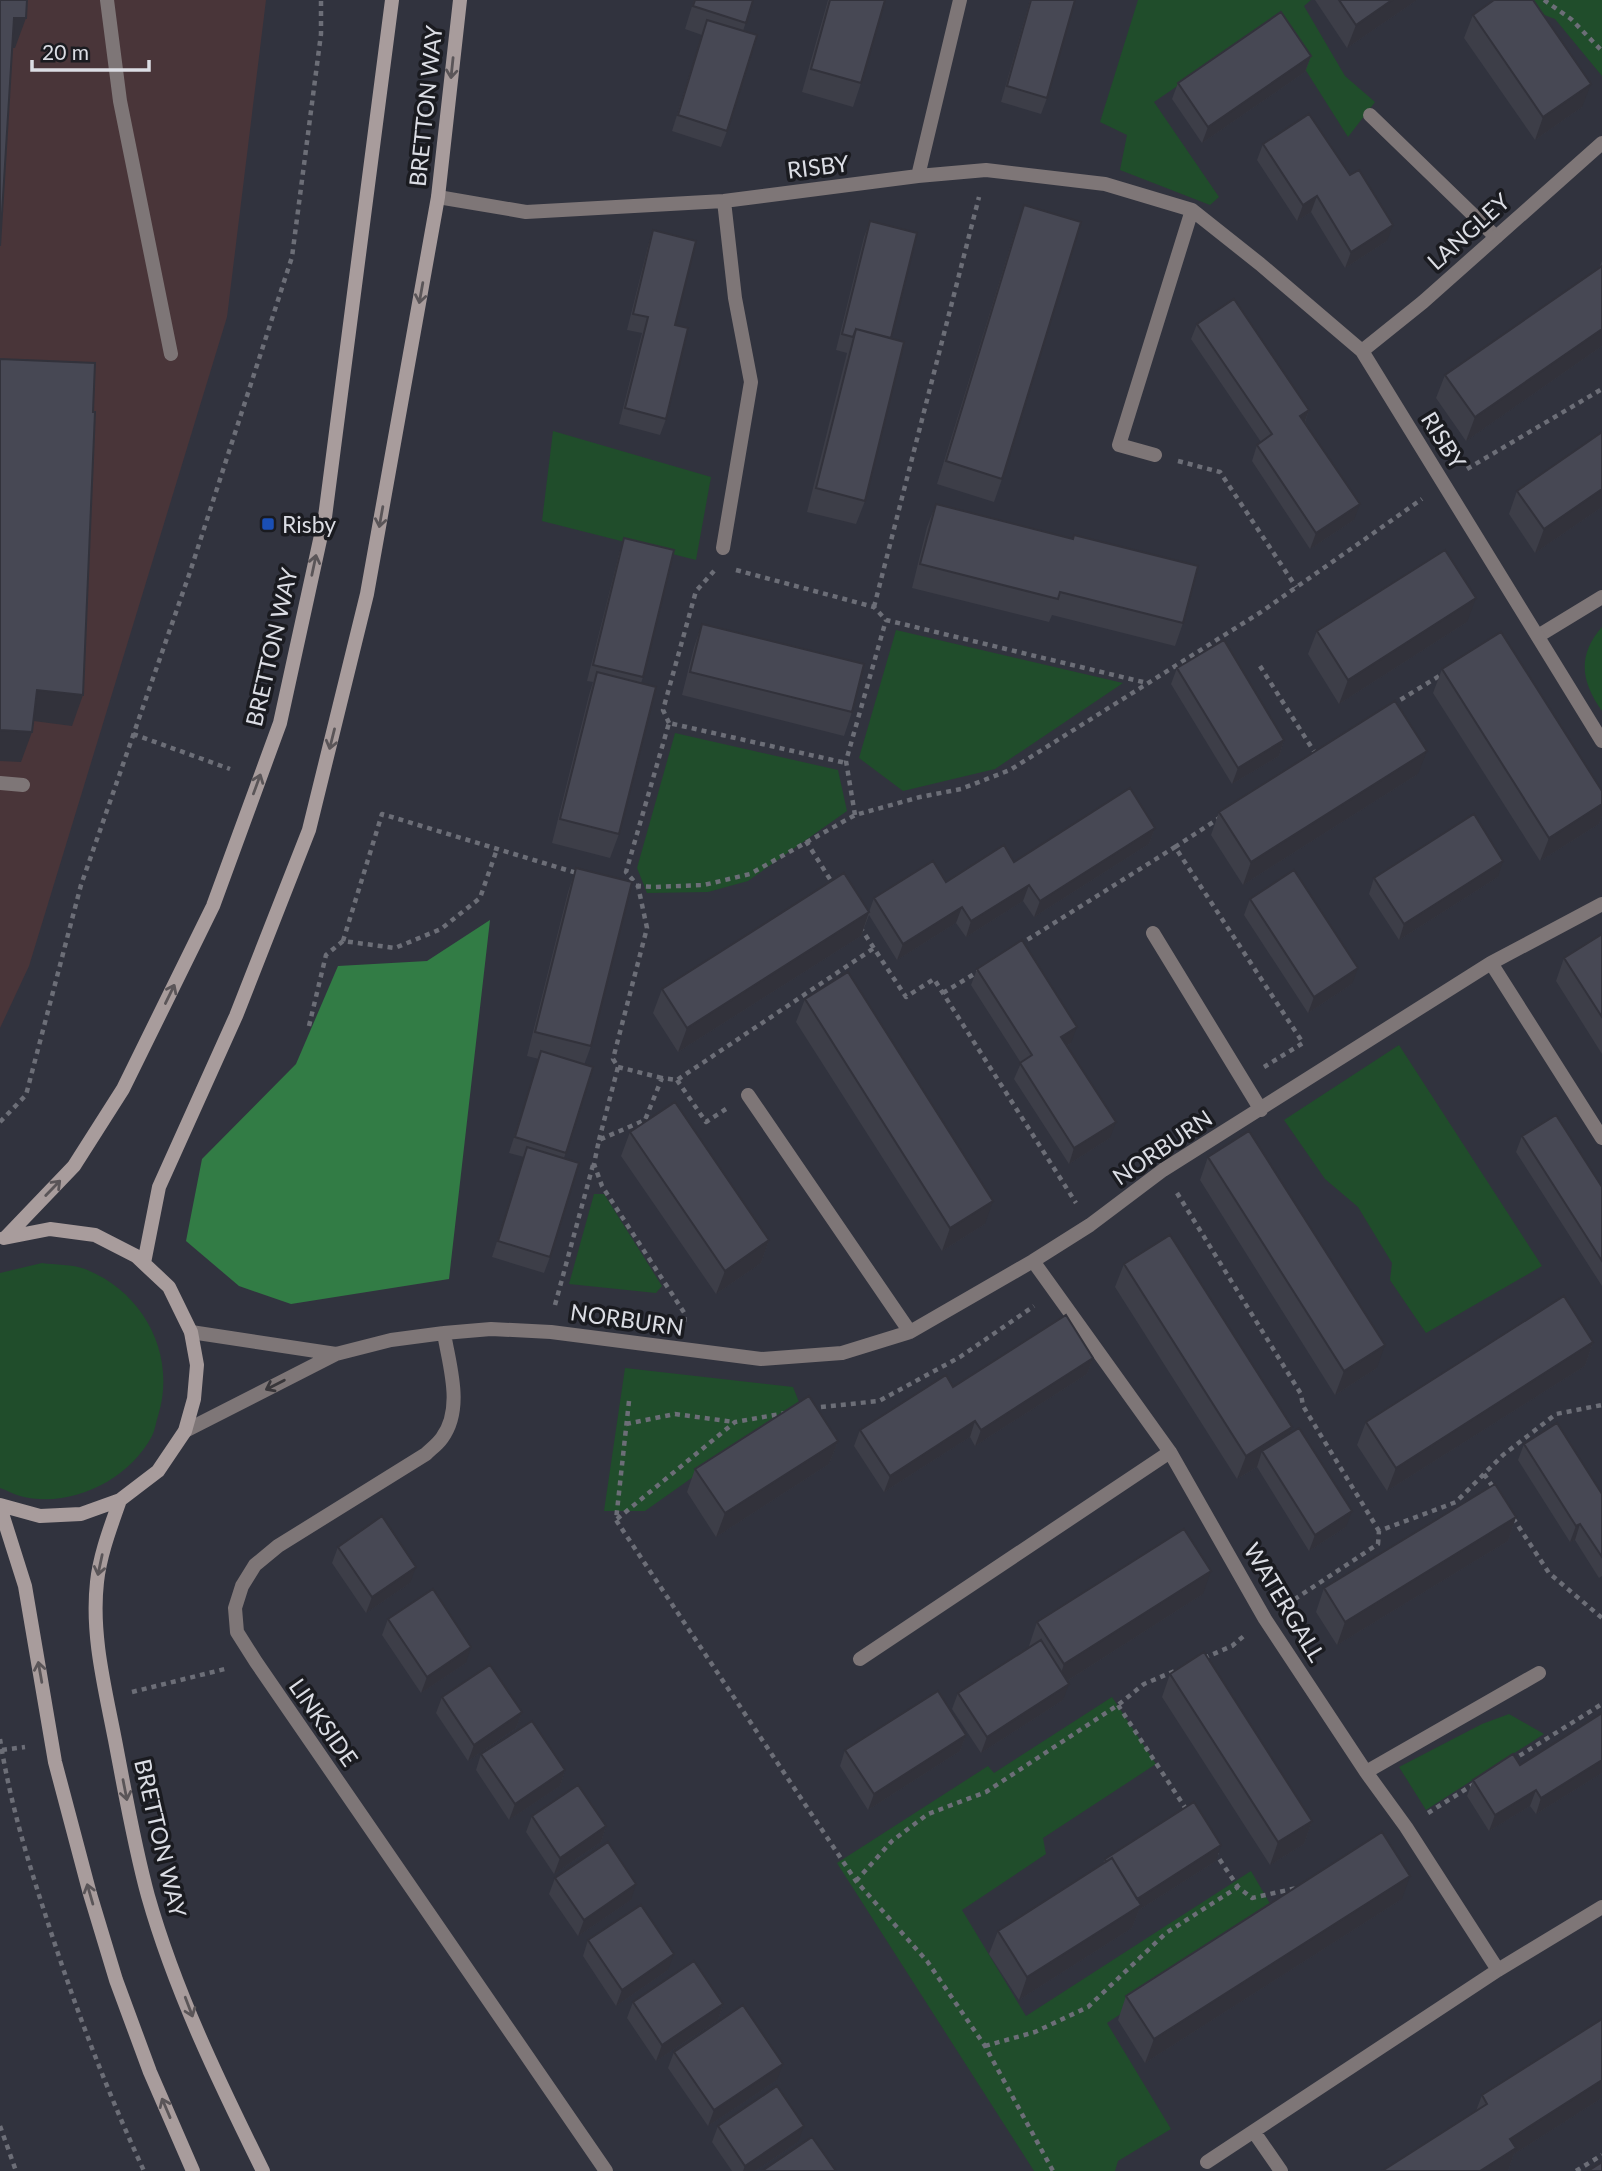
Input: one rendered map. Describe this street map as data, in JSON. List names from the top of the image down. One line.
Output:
{"streets":{"street":["BRETTON WAY","RISBY","LANGLEY","NORBURN","WATERGALL","LINKSIDE"]},"crossings":[["BRETTON WAY","RISBY"],["RISBY","LANGLEY"],["NORBURN","WATERGALL"],["NORBURN","LINKSIDE"]],"places":{"transit":["Risby"]},"scale_bar":"20 m"}
